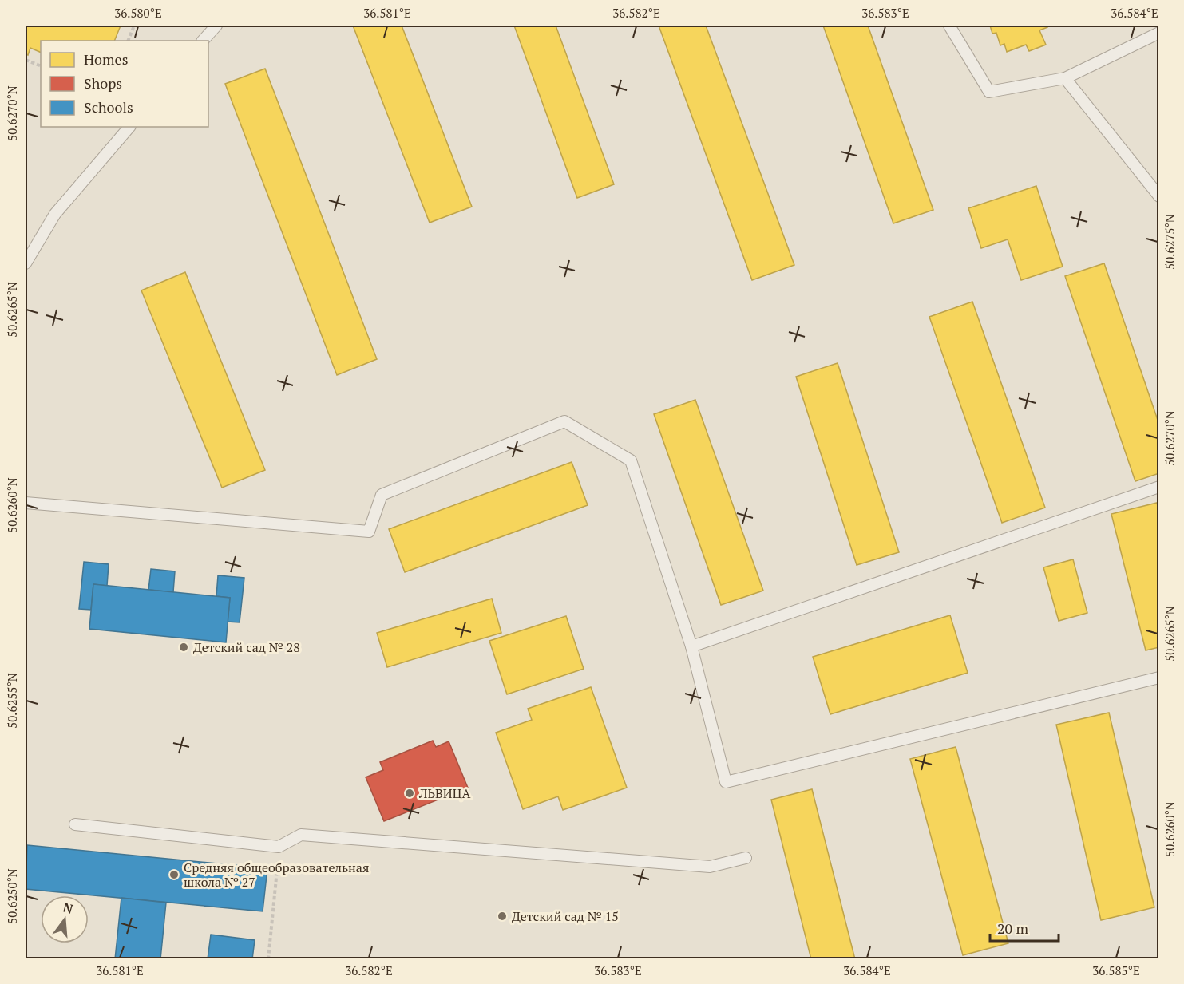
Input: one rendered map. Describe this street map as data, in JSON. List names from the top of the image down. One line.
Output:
{"places":["Детский сад № 28","ЛЬВИЦА","Средняя общеобразовательная школа № 27","Детский сад № 15"],"legend":["Homes","Shops","Schools"],"scale_bar":"20 m","north":"top","coordinates":["36.580°E","36.581°E","36.582°E","36.583°E","36.584°E","50.6270°N","50.6275°N","50.6265°N","50.6260°N","50.6255°N","50.6250°N","36.585°E"]}
